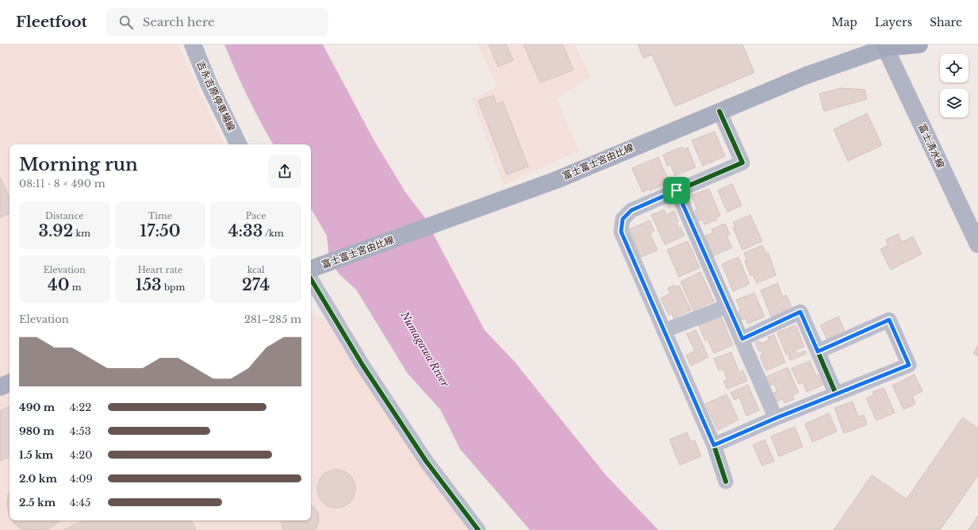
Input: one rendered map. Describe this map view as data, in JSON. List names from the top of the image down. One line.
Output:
{"streets":{"main road":["吉永吉原停車場線","富士清水線","富士富士宮由比線"]},"crossings":[["富士清水線","富士富士宮由比線"]],"water":["Numagawa River"],"page":{"header":"Fleetfoot","search":"Search here","nav":["Map","Layers","Share"],"heading":["Morning run","08:11 · 8 × 490 m"],"stats":[["Distance","3.92 km"],["Time","17:50"],["Pace","4:33 /km"],["Elevation","40 m"],["Heart rate","153 bpm"],["kcal","274"]],"chart":["Elevation","281–285 m"],"list":[{"name":"490 m","note":"4:22"},{"name":"980 m","note":"4:53"},{"name":"1.5 km","note":"4:20"},{"name":"2.0 km","note":"4:09"},{"name":"2.5 km","note":"4:45"}]}}
